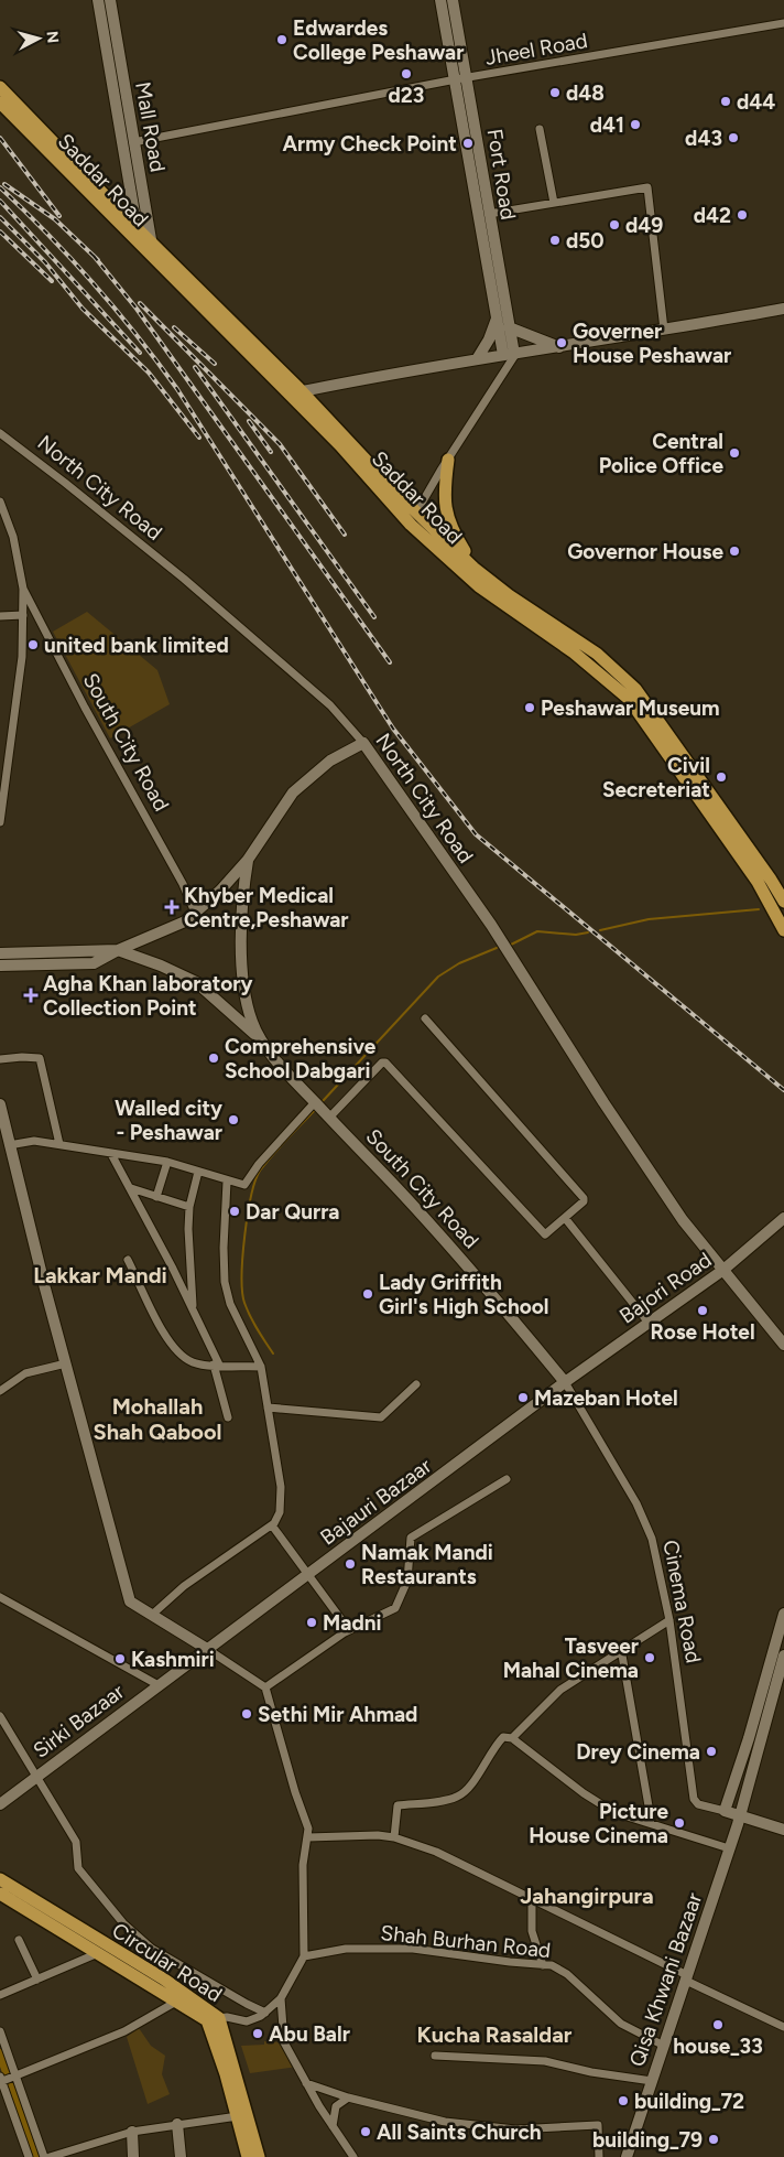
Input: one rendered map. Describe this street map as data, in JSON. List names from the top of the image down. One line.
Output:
{"streets":{"main road":["Saddar Road","Circular Road"],"street":["Jheel Road","Mall Road","Fort Road","North City Road","South City Road","Bajori Road","Bajauri Bazaar","Cinema Road","Sirki Bazaar","Shah Burhan Road","Qisa Khwani Bazaar"]},"crossings":[["Jheel Road","Mall Road"],["Jheel Road","Fort Road"],["Mall Road","Saddar Road"],["North City Road","Bajori Road"],["South City Road","Bajori Road"],["South City Road","Bajauri Bazaar"],["South City Road","Cinema Road"],["Bajori Road","Bajauri Bazaar"],["Bajori Road","Cinema Road"],["Bajauri Bazaar","Cinema Road"],["Bajauri Bazaar","Sirki Bazaar"],["Cinema Road","Qisa Khwani Bazaar"],["Shah Burhan Road","Qisa Khwani Bazaar"]],"districts":["Lakkar Mandi","Mohallah Shah Qabool","Jahangirpura","Kucha Rasaldar"],"places":{"other":["Edwardes College Peshawar","d23","d48","d44","d41","d43","Army Check Point","d42","d49","d50","Governer House Peshawar","Central Police Office","Governor House","united bank limited","Peshawar Museum","Civil Secreteriat","Comprehensive School Dabgari","Walled city - Peshawar","Dar Qurra","Lady Griffith Girl's High School","Rose Hotel","Mazeban Hotel","Namak Mandi Restaurants","Madni","Tasveer Mahal Cinema","Kashmiri","Sethi Mir Ahmad","Drey Cinema","Picture House Cinema","house_33","Abu Balr","building_72","All Saints Church","building_79"],"health":["Khyber Medical Centre,Peshawar","Agha Khan laboratory Collection Point"]},"north":"right"}
